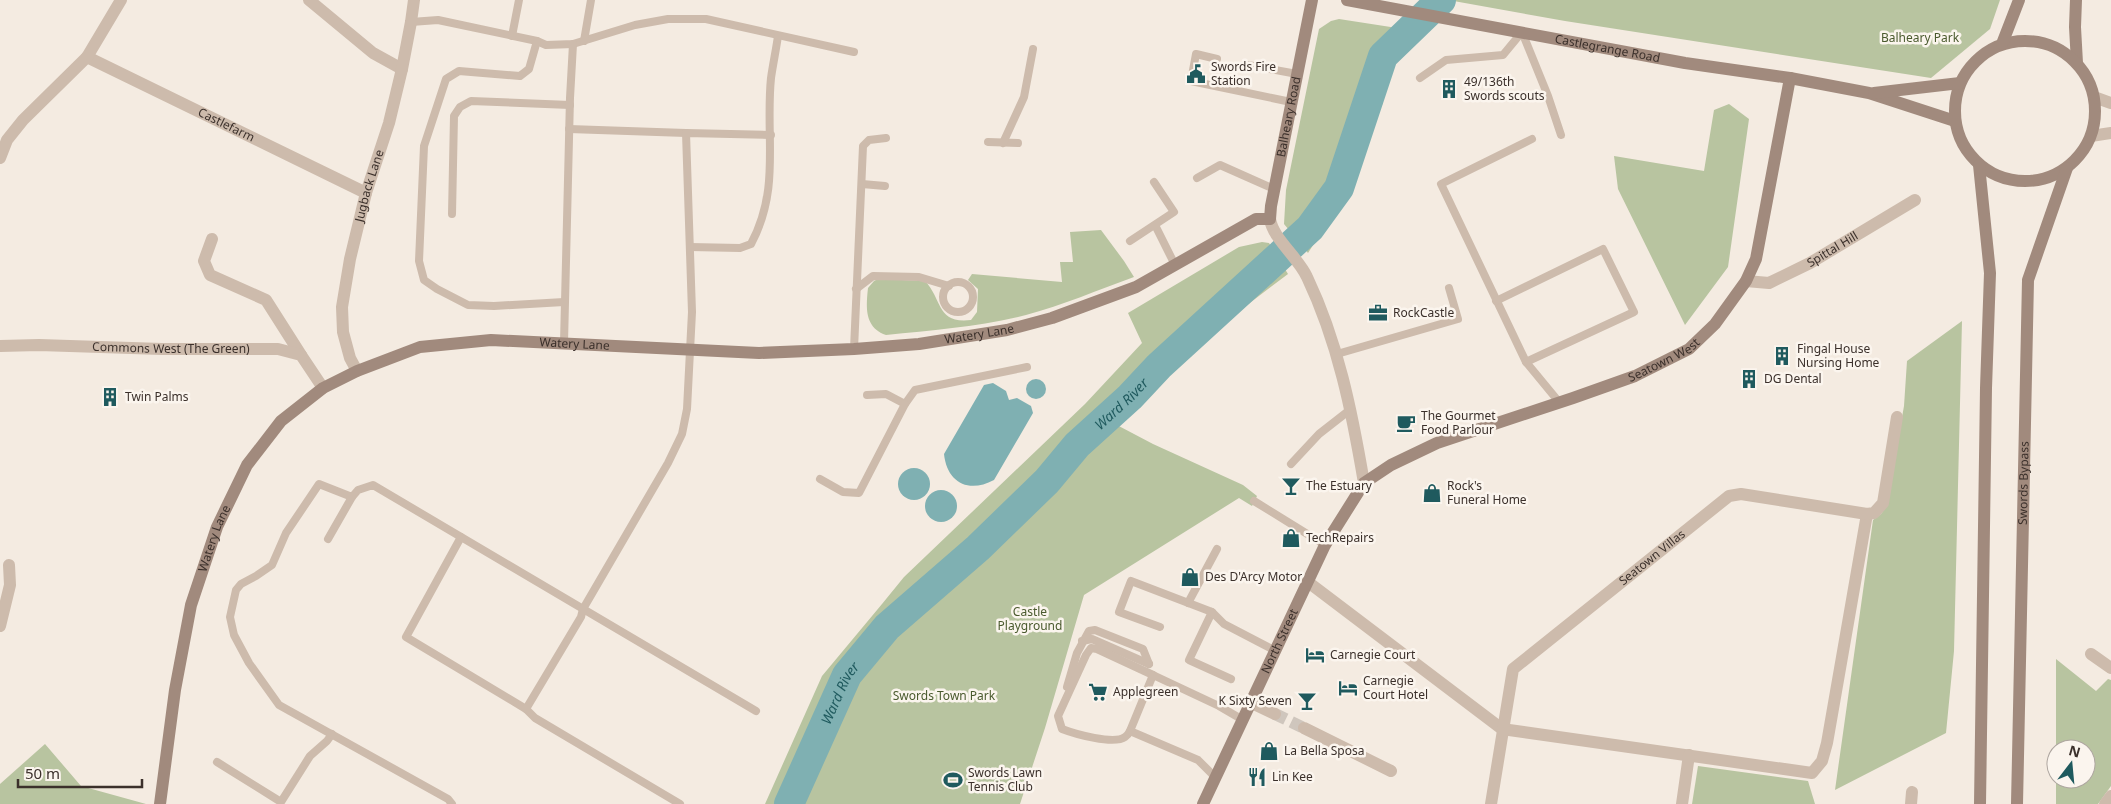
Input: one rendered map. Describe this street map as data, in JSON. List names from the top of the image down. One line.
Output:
{"streets":{"main road":["Castlegrange Road","Balheary Road","Watery Lane","Seatown West","Swords Bypass","North Street"],"street":["Castlefarm","Jugback Lane","Spittal Hill","Commons West (The Green)","Seatown Villas"]},"crossings":[["Castlegrange Road","Seatown West"],["Castlegrange Road","Swords Bypass"],["Balheary Road","Watery Lane"],["Castlefarm","Jugback Lane"],["Jugback Lane","Watery Lane"],["Spittal Hill","Seatown West"],["Seatown West","North Street"]],"water":["Ward River"],"parks":["Balheary Park","Castle Playground","Swords Town Park"],"places":{"public building":["Swords Fire Station"],"building":["49/136th Swords scouts","Fingal House Nursing Home","DG Dental","Twin Palms"],"office":["RockCastle"],"cafe":["The Gourmet Food Parlour"],"bar":["The Estuary","K Sixty Seven"],"shop":["Rock's Funeral Home","TechRepairs","Des D'Arcy Motor","La Bella Sposa"],"hotel":["Carnegie Court","Carnegie Court Hotel"],"supermarket":["Applegreen"],"restaurant":["Lin Kee"],"sports":["Swords Lawn Tennis Club"]},"scale_bar":"50 m","north":"top"}
